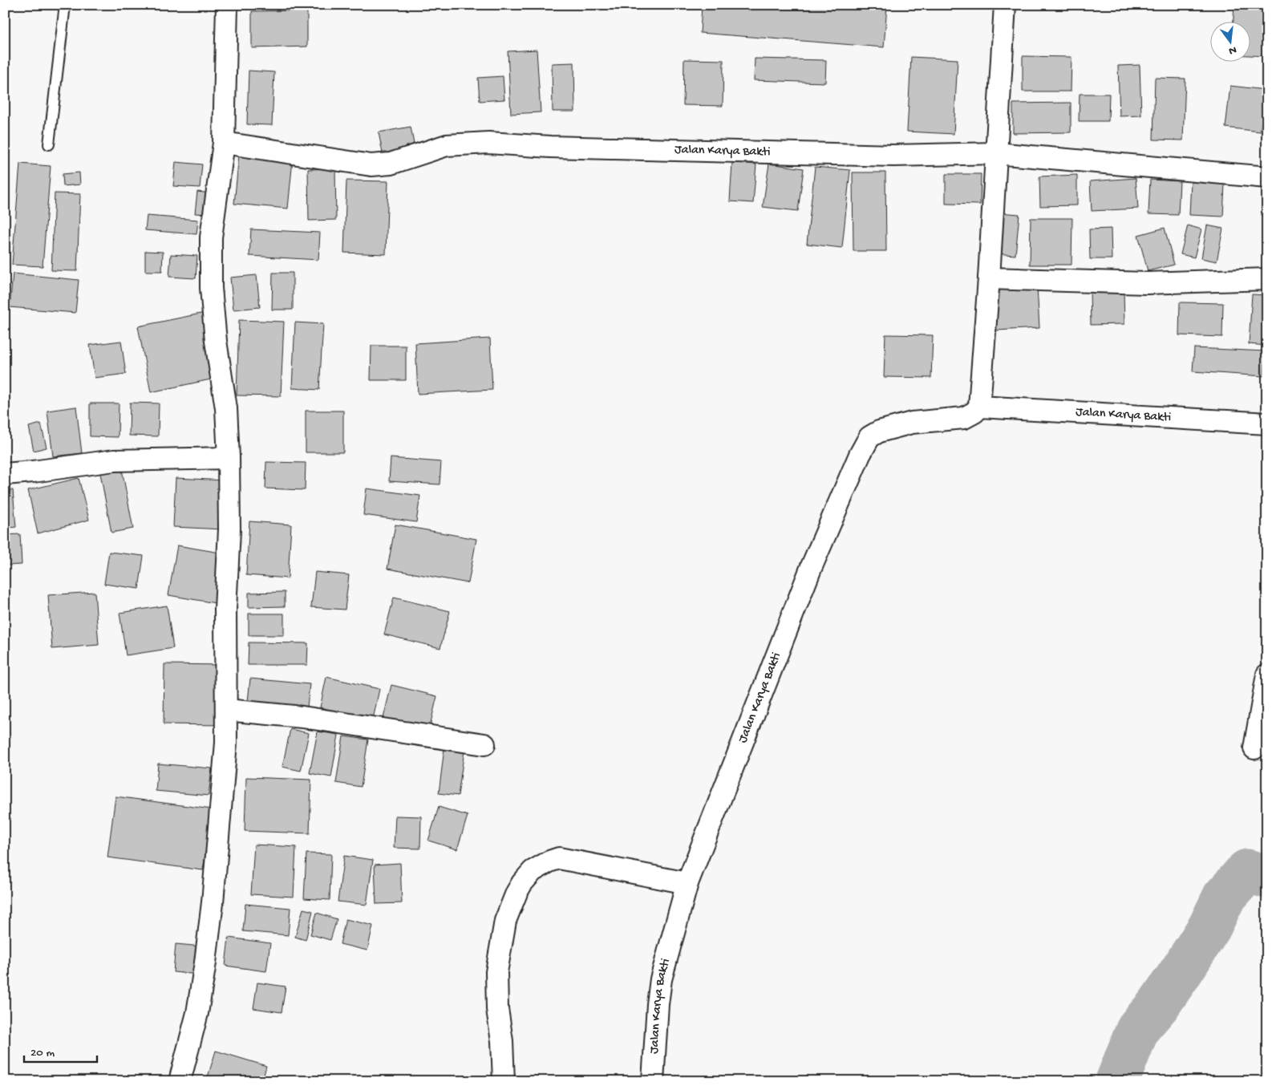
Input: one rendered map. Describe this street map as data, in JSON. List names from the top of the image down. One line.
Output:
{"streets":{"street":["Jalan Karya Bakti"]},"scale_bar":"20 m","north":"bottom"}
